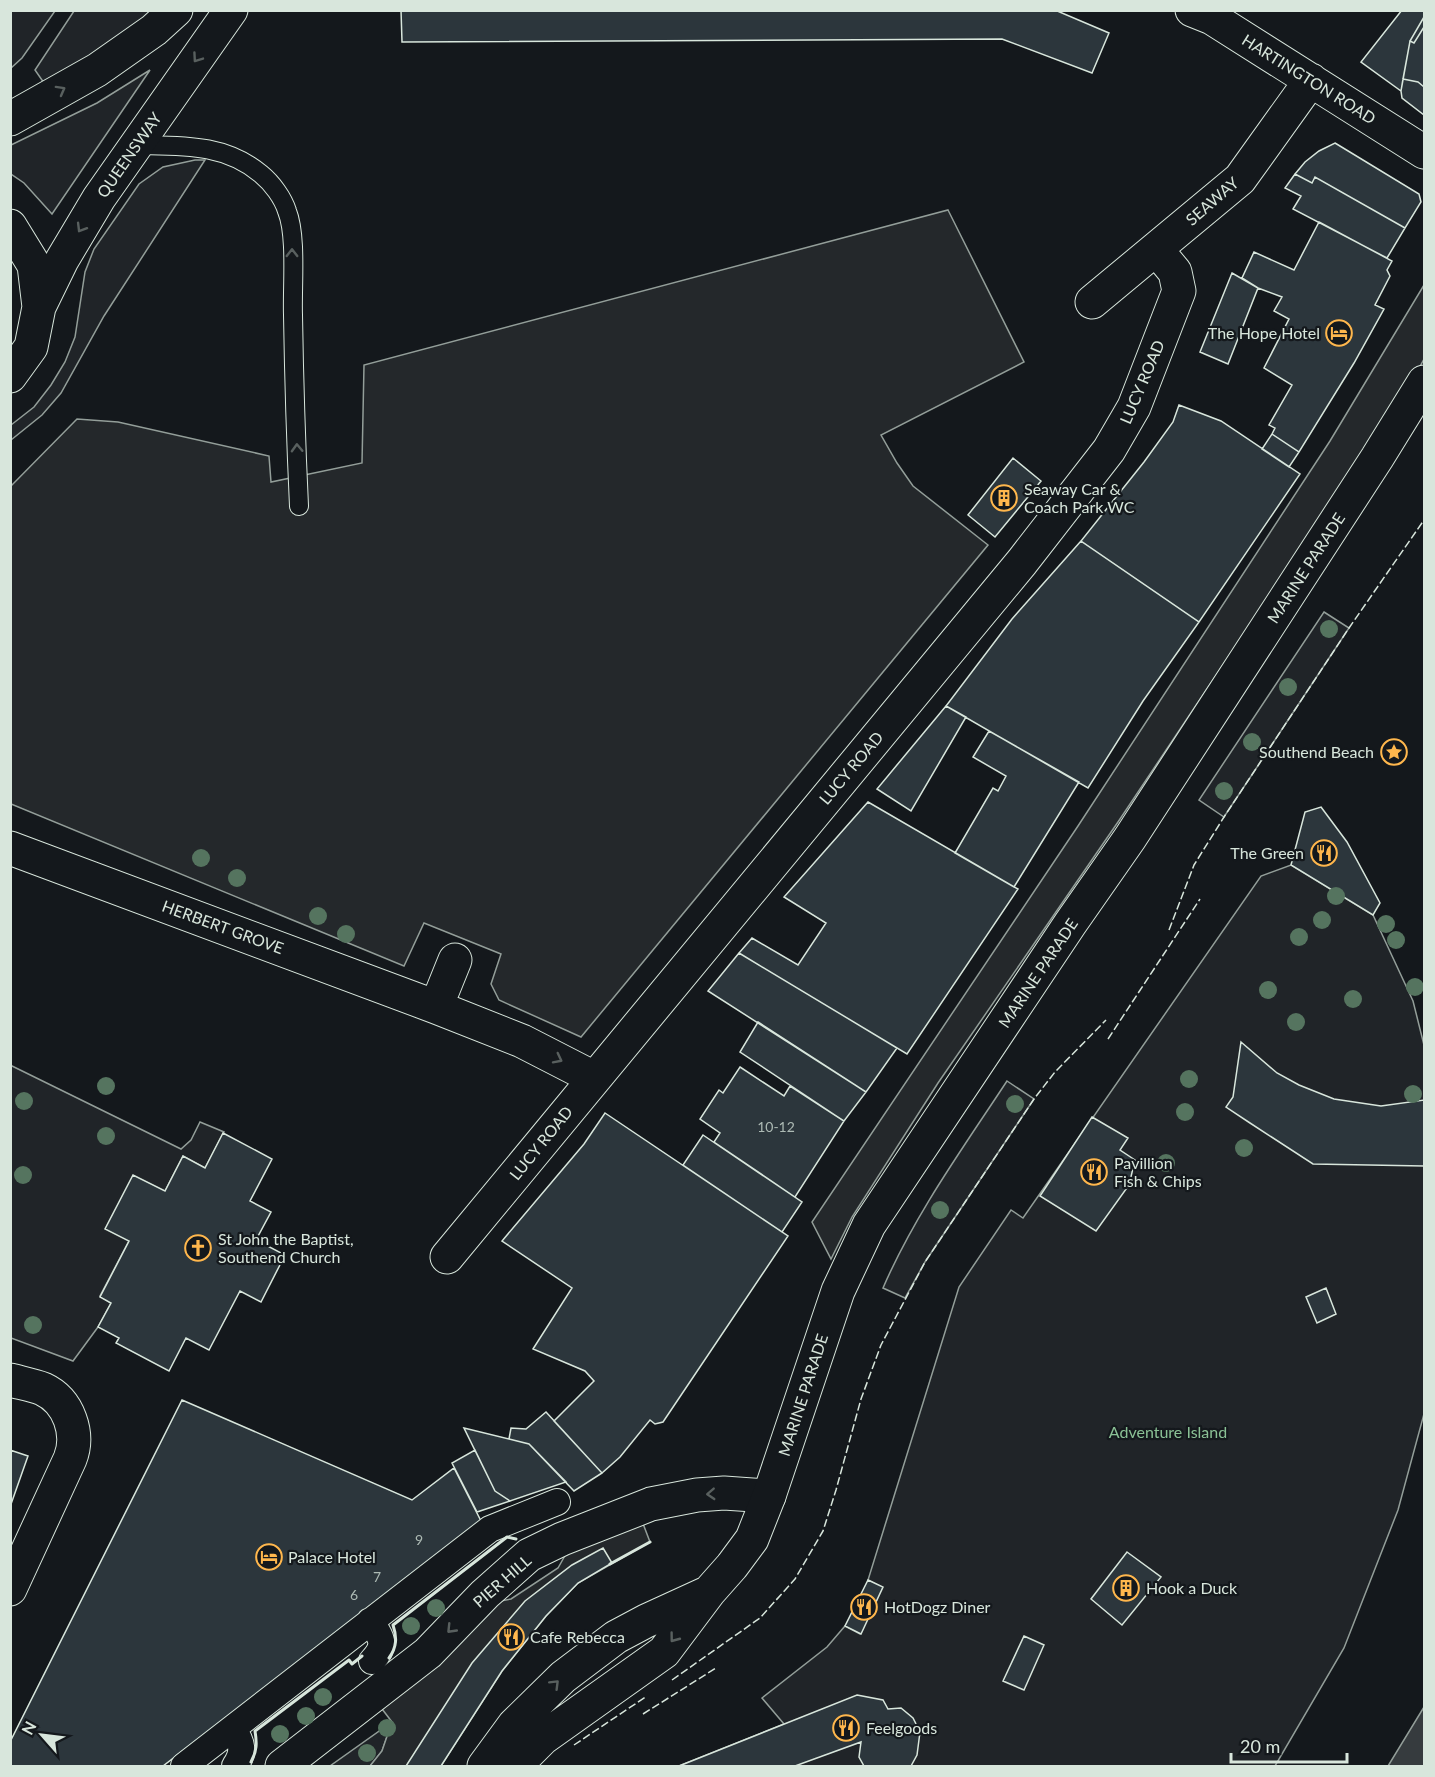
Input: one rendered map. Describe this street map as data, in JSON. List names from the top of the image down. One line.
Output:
{"streets":{"street":["HARTINGTON ROAD","QUEENSWAY","SEAWAY","LUCY ROAD","MARINE PARADE","HERBERT GROVE","PIER HILL"]},"crossings":[["HARTINGTON ROAD","SEAWAY"],["SEAWAY","LUCY ROAD"],["LUCY ROAD","HERBERT GROVE"],["MARINE PARADE","PIER HILL"]],"parks":["Adventure Island"],"places":{"hotel":["The Hope Hotel","Palace Hotel"],"building":["Seaway Car & Coach Park WC","Hook a Duck"],"place":["Southend Beach"],"restaurant":["The Green","Pavillion Fish & Chips","HotDogz Diner","Cafe Rebecca","Feelgoods"],"church":["St John the Baptist, Southend Church"]},"house_numbers":["10-12","9","7","6"],"scale_bar":"20 m","north":"top left"}
